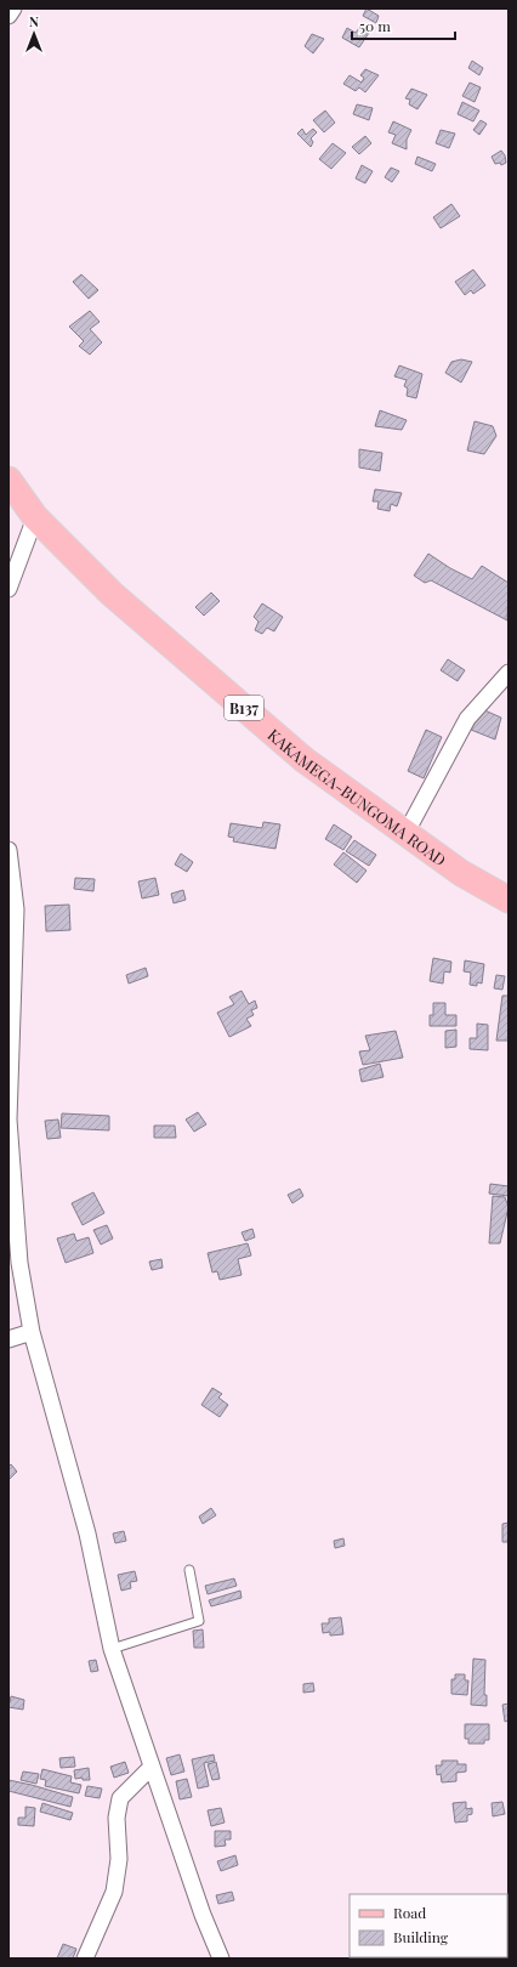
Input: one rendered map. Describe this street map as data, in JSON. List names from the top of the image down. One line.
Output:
{"streets":{"main road":["B137","KAKAMEGA-BUNGOMA ROAD"]},"legend":["Road","Building"],"scale_bar":"50 m","north":"top"}
